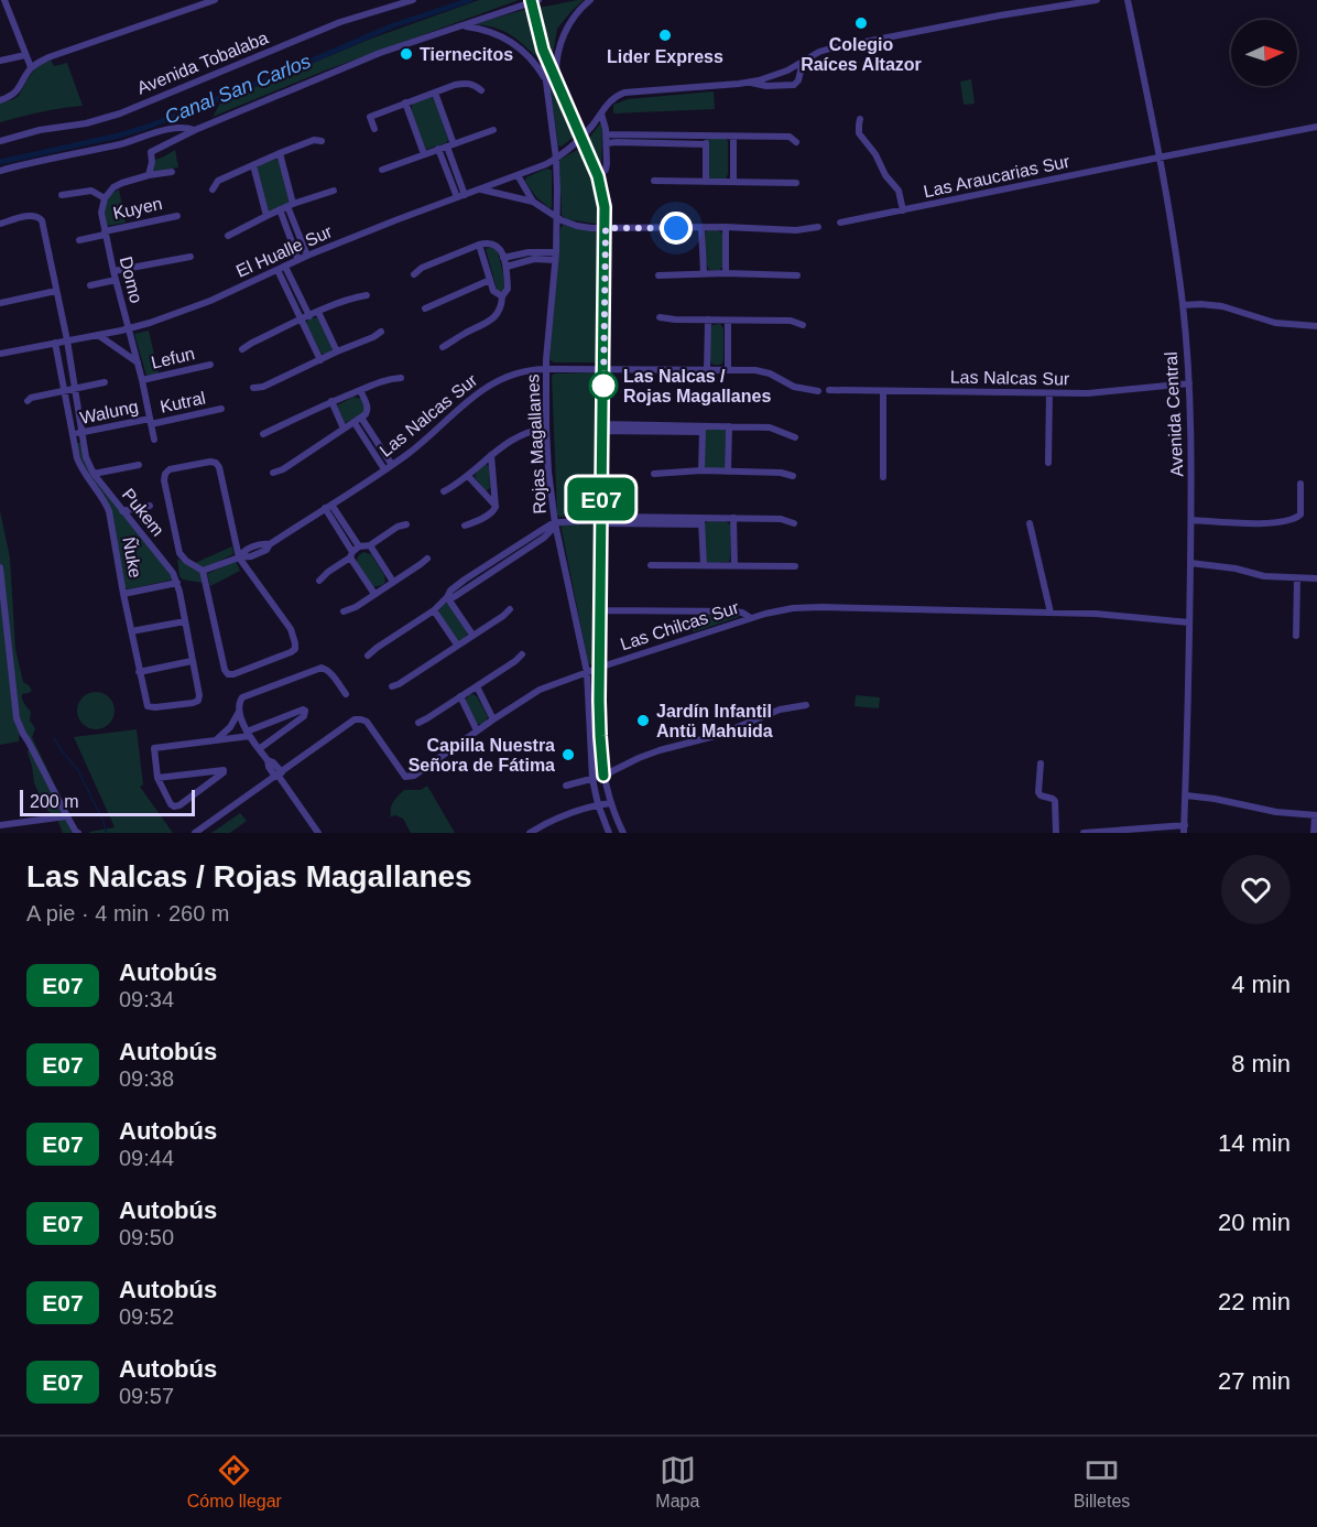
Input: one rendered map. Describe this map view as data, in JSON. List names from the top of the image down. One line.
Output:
{"streets":{"street":["Avenida Tobalaba","Las Araucarias Sur","Kuyen","El Hualle Sur","Domo","Lefun","Las Nalcas Sur","Kutral","Walung","Avenida Central","Rojas Magallanes","Pukem","Ñuke","Las Chilcas Sur"]},"crossings":[["Las Araucarias Sur","Avenida Central"],["Kuyen","Domo"],["El Hualle Sur","Domo"],["El Hualle Sur","Rojas Magallanes"],["El Hualle Sur","Pukem"],["El Hualle Sur","Ñuke"],["Domo","Lefun"],["Domo","Kutral"],["Domo","Walung"],["Las Nalcas Sur","Avenida Central"],["Las Nalcas Sur","Rojas Magallanes"],["Kutral","Walung"],["Walung","Pukem"],["Walung","Ñuke"],["Avenida Central","Las Chilcas Sur"],["Rojas Magallanes","Las Chilcas Sur"],["Pukem","Ñuke"]],"water":["Canal San Carlos"],"places":["Colegio Raíces Altazor","Lider Express","Tiernecitos","Las Nalcas / Rojas Magallanes","Jardín Infantil Antü Mahuida","Capilla Nuestra Señora de Fátima"],"lines":["bus line E07"],"scale_bar":"200 m","north":"right","page":{"on_map":"E07","scale":"200 m","heading":["Las Nalcas / Rojas Magallanes","A pie · 4 min · 260 m"],"list":[{"mark":"E07","name":"Autobús","note":"09:34","value":"4 min"},{"mark":"E07","name":"Autobús","note":"09:38","value":"8 min"},{"mark":"E07","name":"Autobús","note":"09:44","value":"14 min"},{"mark":"E07","name":"Autobús","note":"09:50","value":"20 min"},{"mark":"E07","name":"Autobús","note":"09:52","value":"22 min"},{"mark":"E07","name":"Autobús","note":"09:57","value":"27 min"}],"tabs":["Cómo llegar","Mapa","Billetes"]}}
